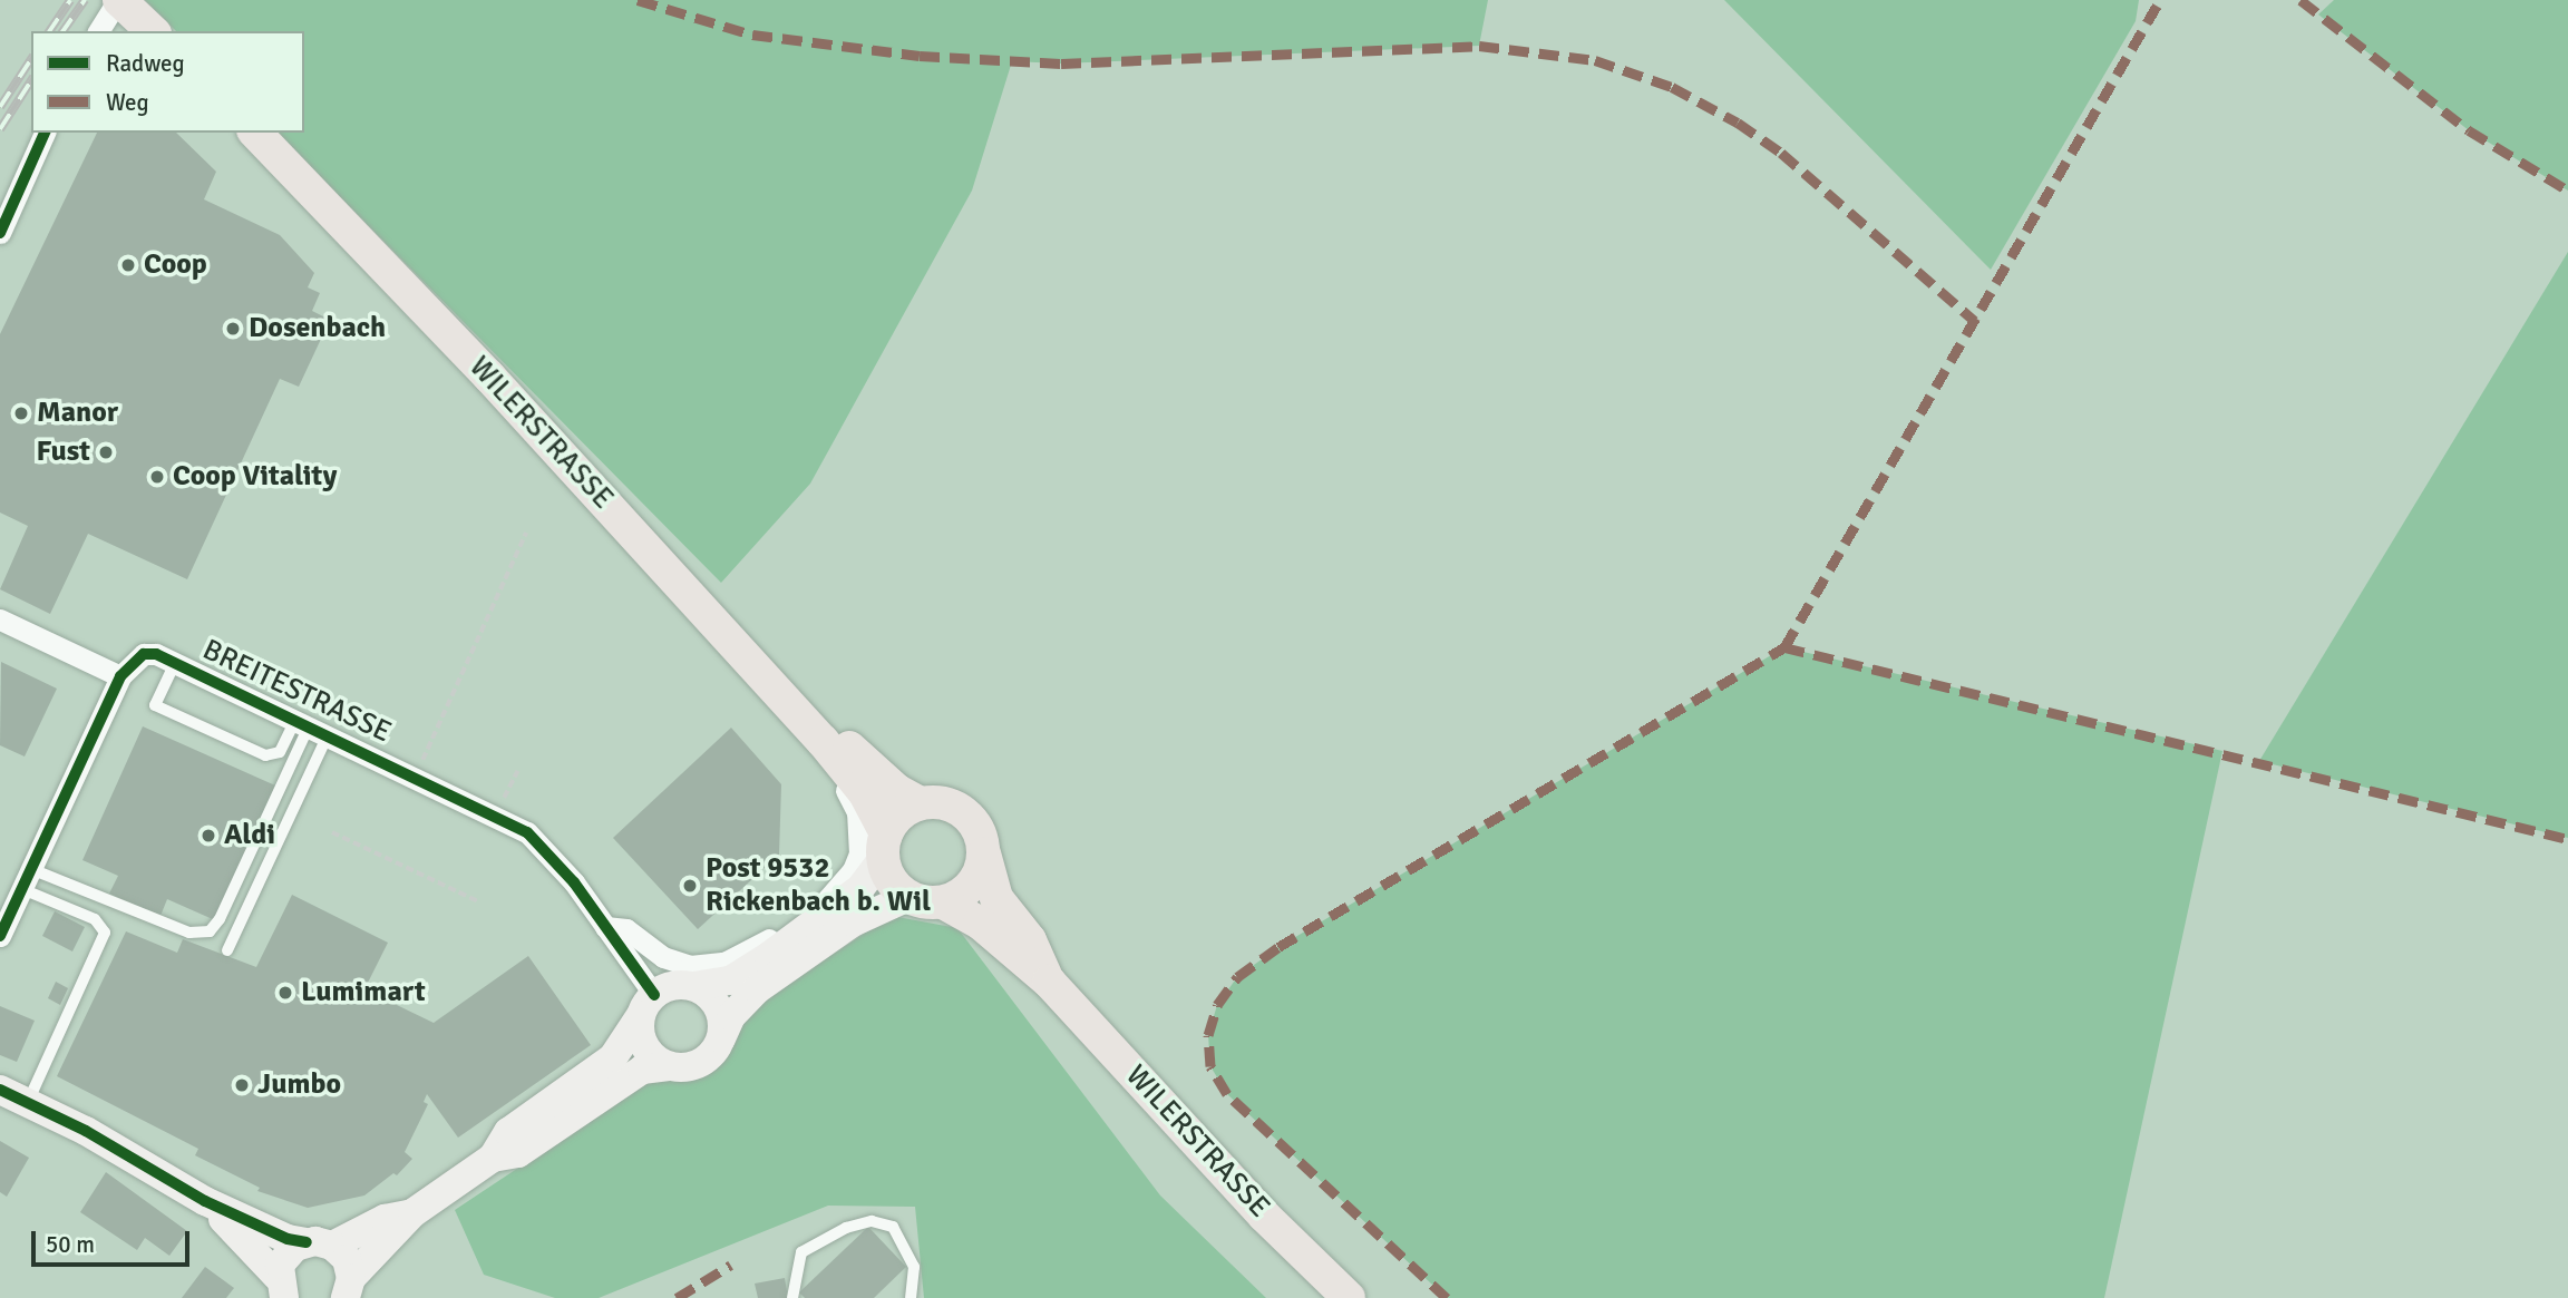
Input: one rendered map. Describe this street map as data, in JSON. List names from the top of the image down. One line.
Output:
{"streets":{"main road":["WILERSTRASSE"],"street":["BREITESTRASSE"]},"places":["Coop","Dosenbach","Manor","Fust","Coop Vitality","Aldi","Post 9532 Rickenbach b. Wil","Lumimart","Jumbo"],"legend":["Radweg","Weg"],"scale_bar":"50 m"}
